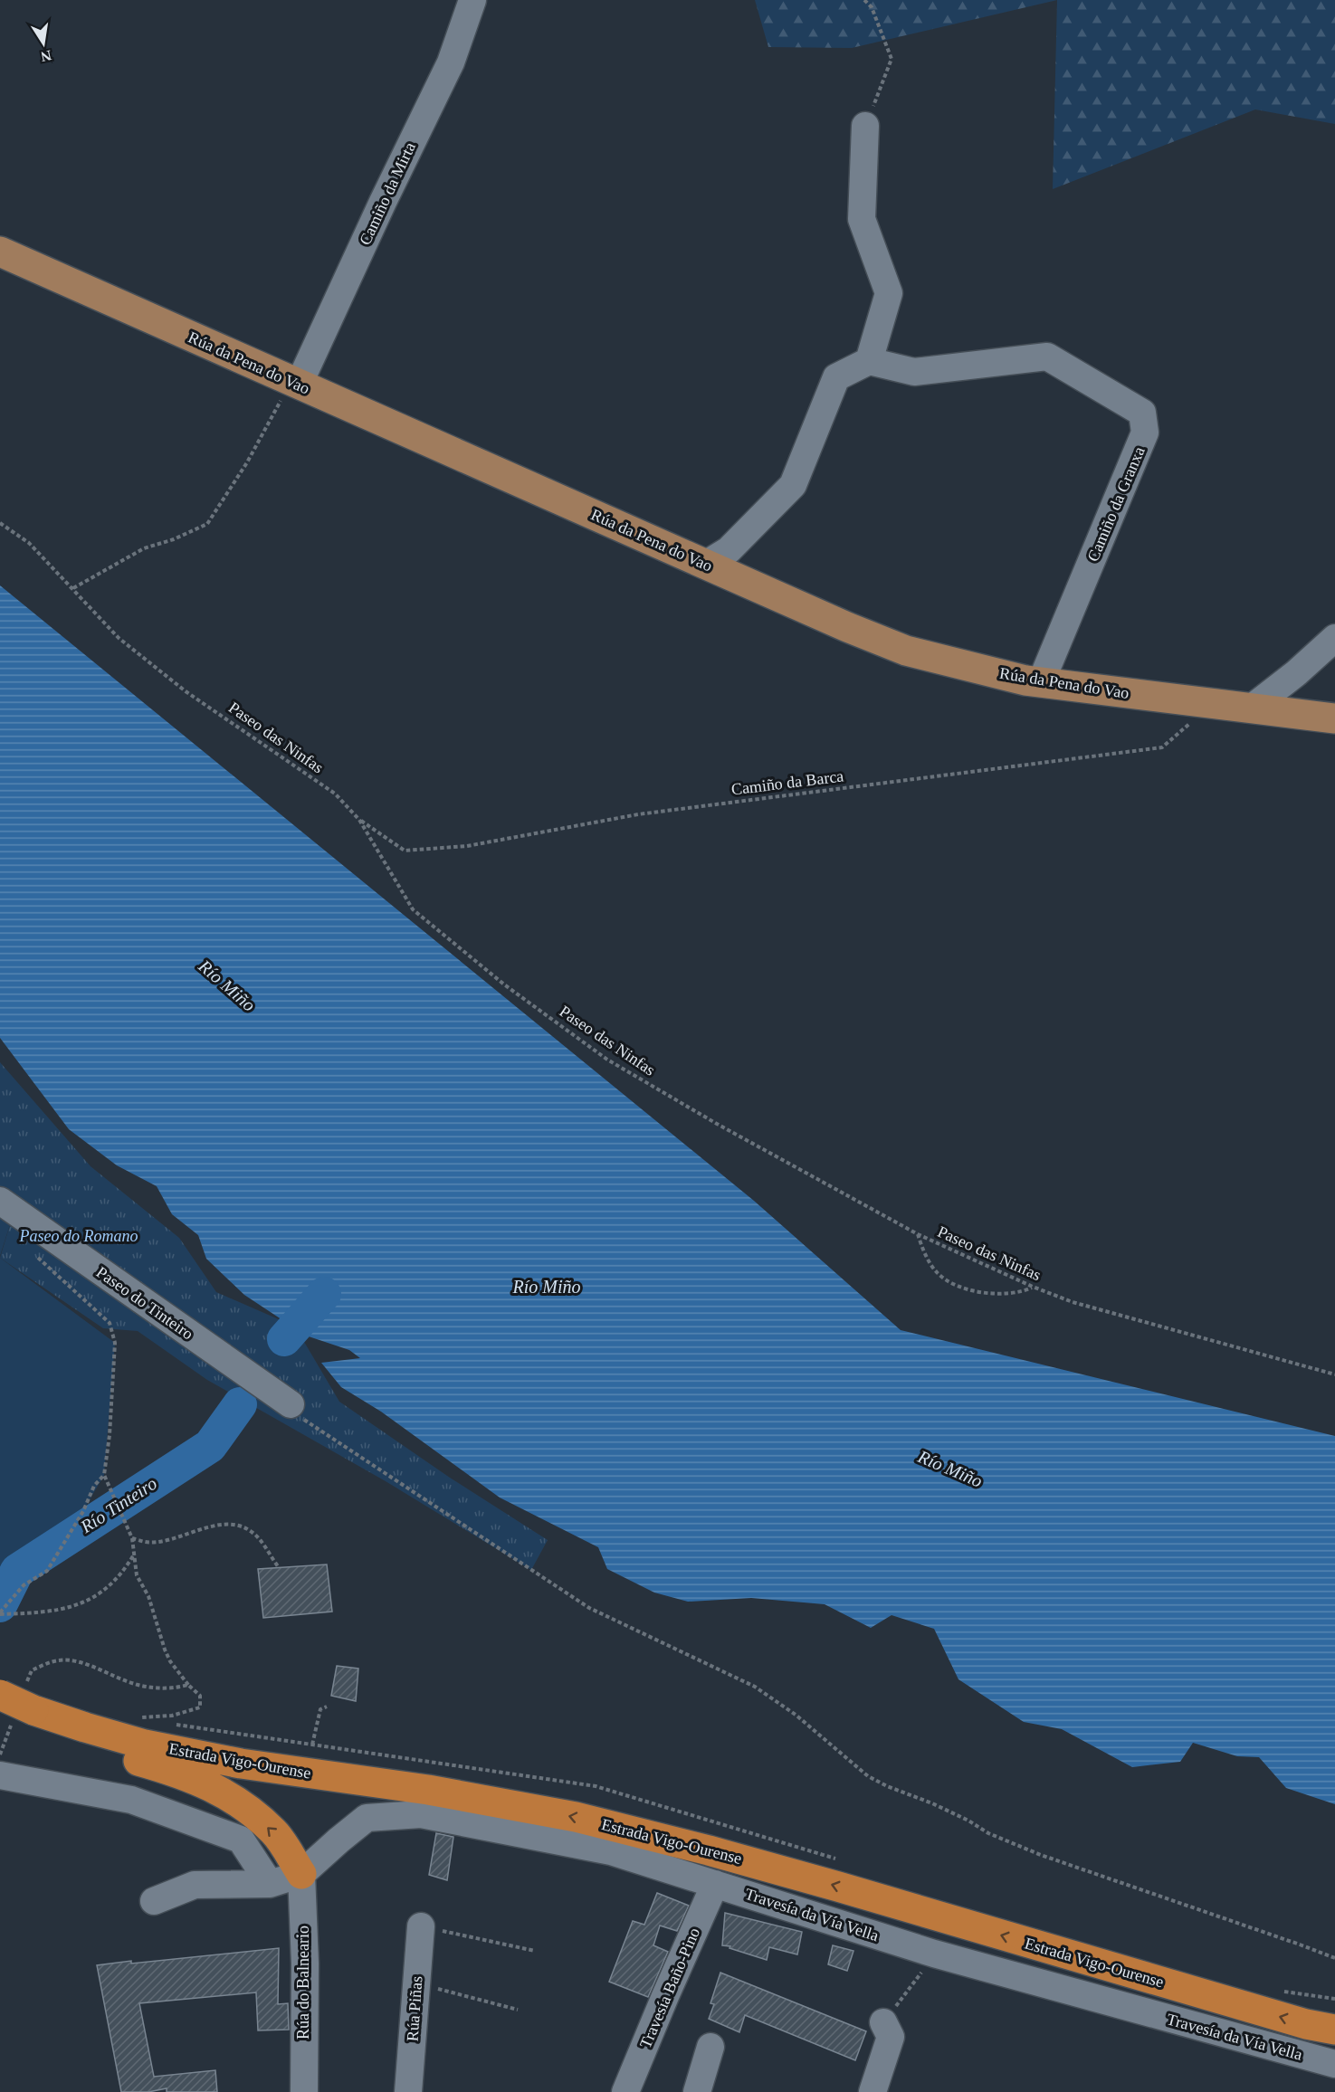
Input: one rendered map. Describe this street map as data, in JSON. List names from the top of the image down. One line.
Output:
{"streets":{"highway":["Estrada Vigo-Ourense"],"main road":["Rúa da Pena do Vao"],"street":["Camiño da Mirta","Camiño da Granxa","Paseo do Tinteiro","Travesía da Vía Vella","Rúa do Balneario","Travesía Baño-Pino","Rúa Piñas"],"path":["Paseo das Ninfas","Camiño da Barca"]},"crossings":[["Camiño da Mirta","Rúa da Pena do Vao"],["Rúa da Pena do Vao","Camiño da Granxa"],["Rúa da Pena do Vao","Camiño da Barca"],["Paseo das Ninfas","Camiño da Barca"],["Travesía da Vía Vella","Rúa do Balneario"],["Travesía da Vía Vella","Travesía Baño-Pino"]],"one_way":["Estrada Vigo-Ourense"],"water":["Río Miño","Río Tinteiro"],"parks":["Paseo do Romano"],"north":"bottom"}
